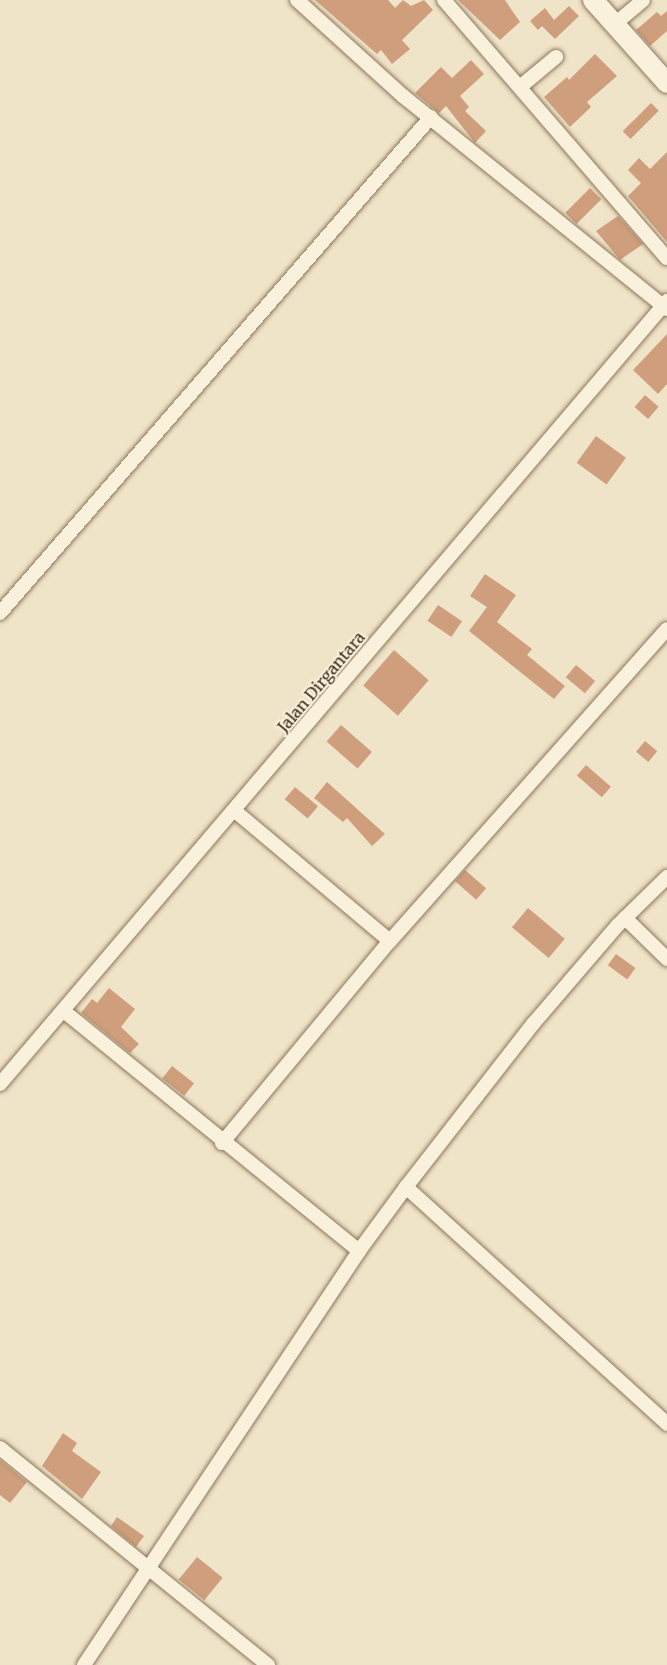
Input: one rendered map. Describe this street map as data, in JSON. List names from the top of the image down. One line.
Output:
{"streets":{"street":["Jalan Dirgantara"]}}
